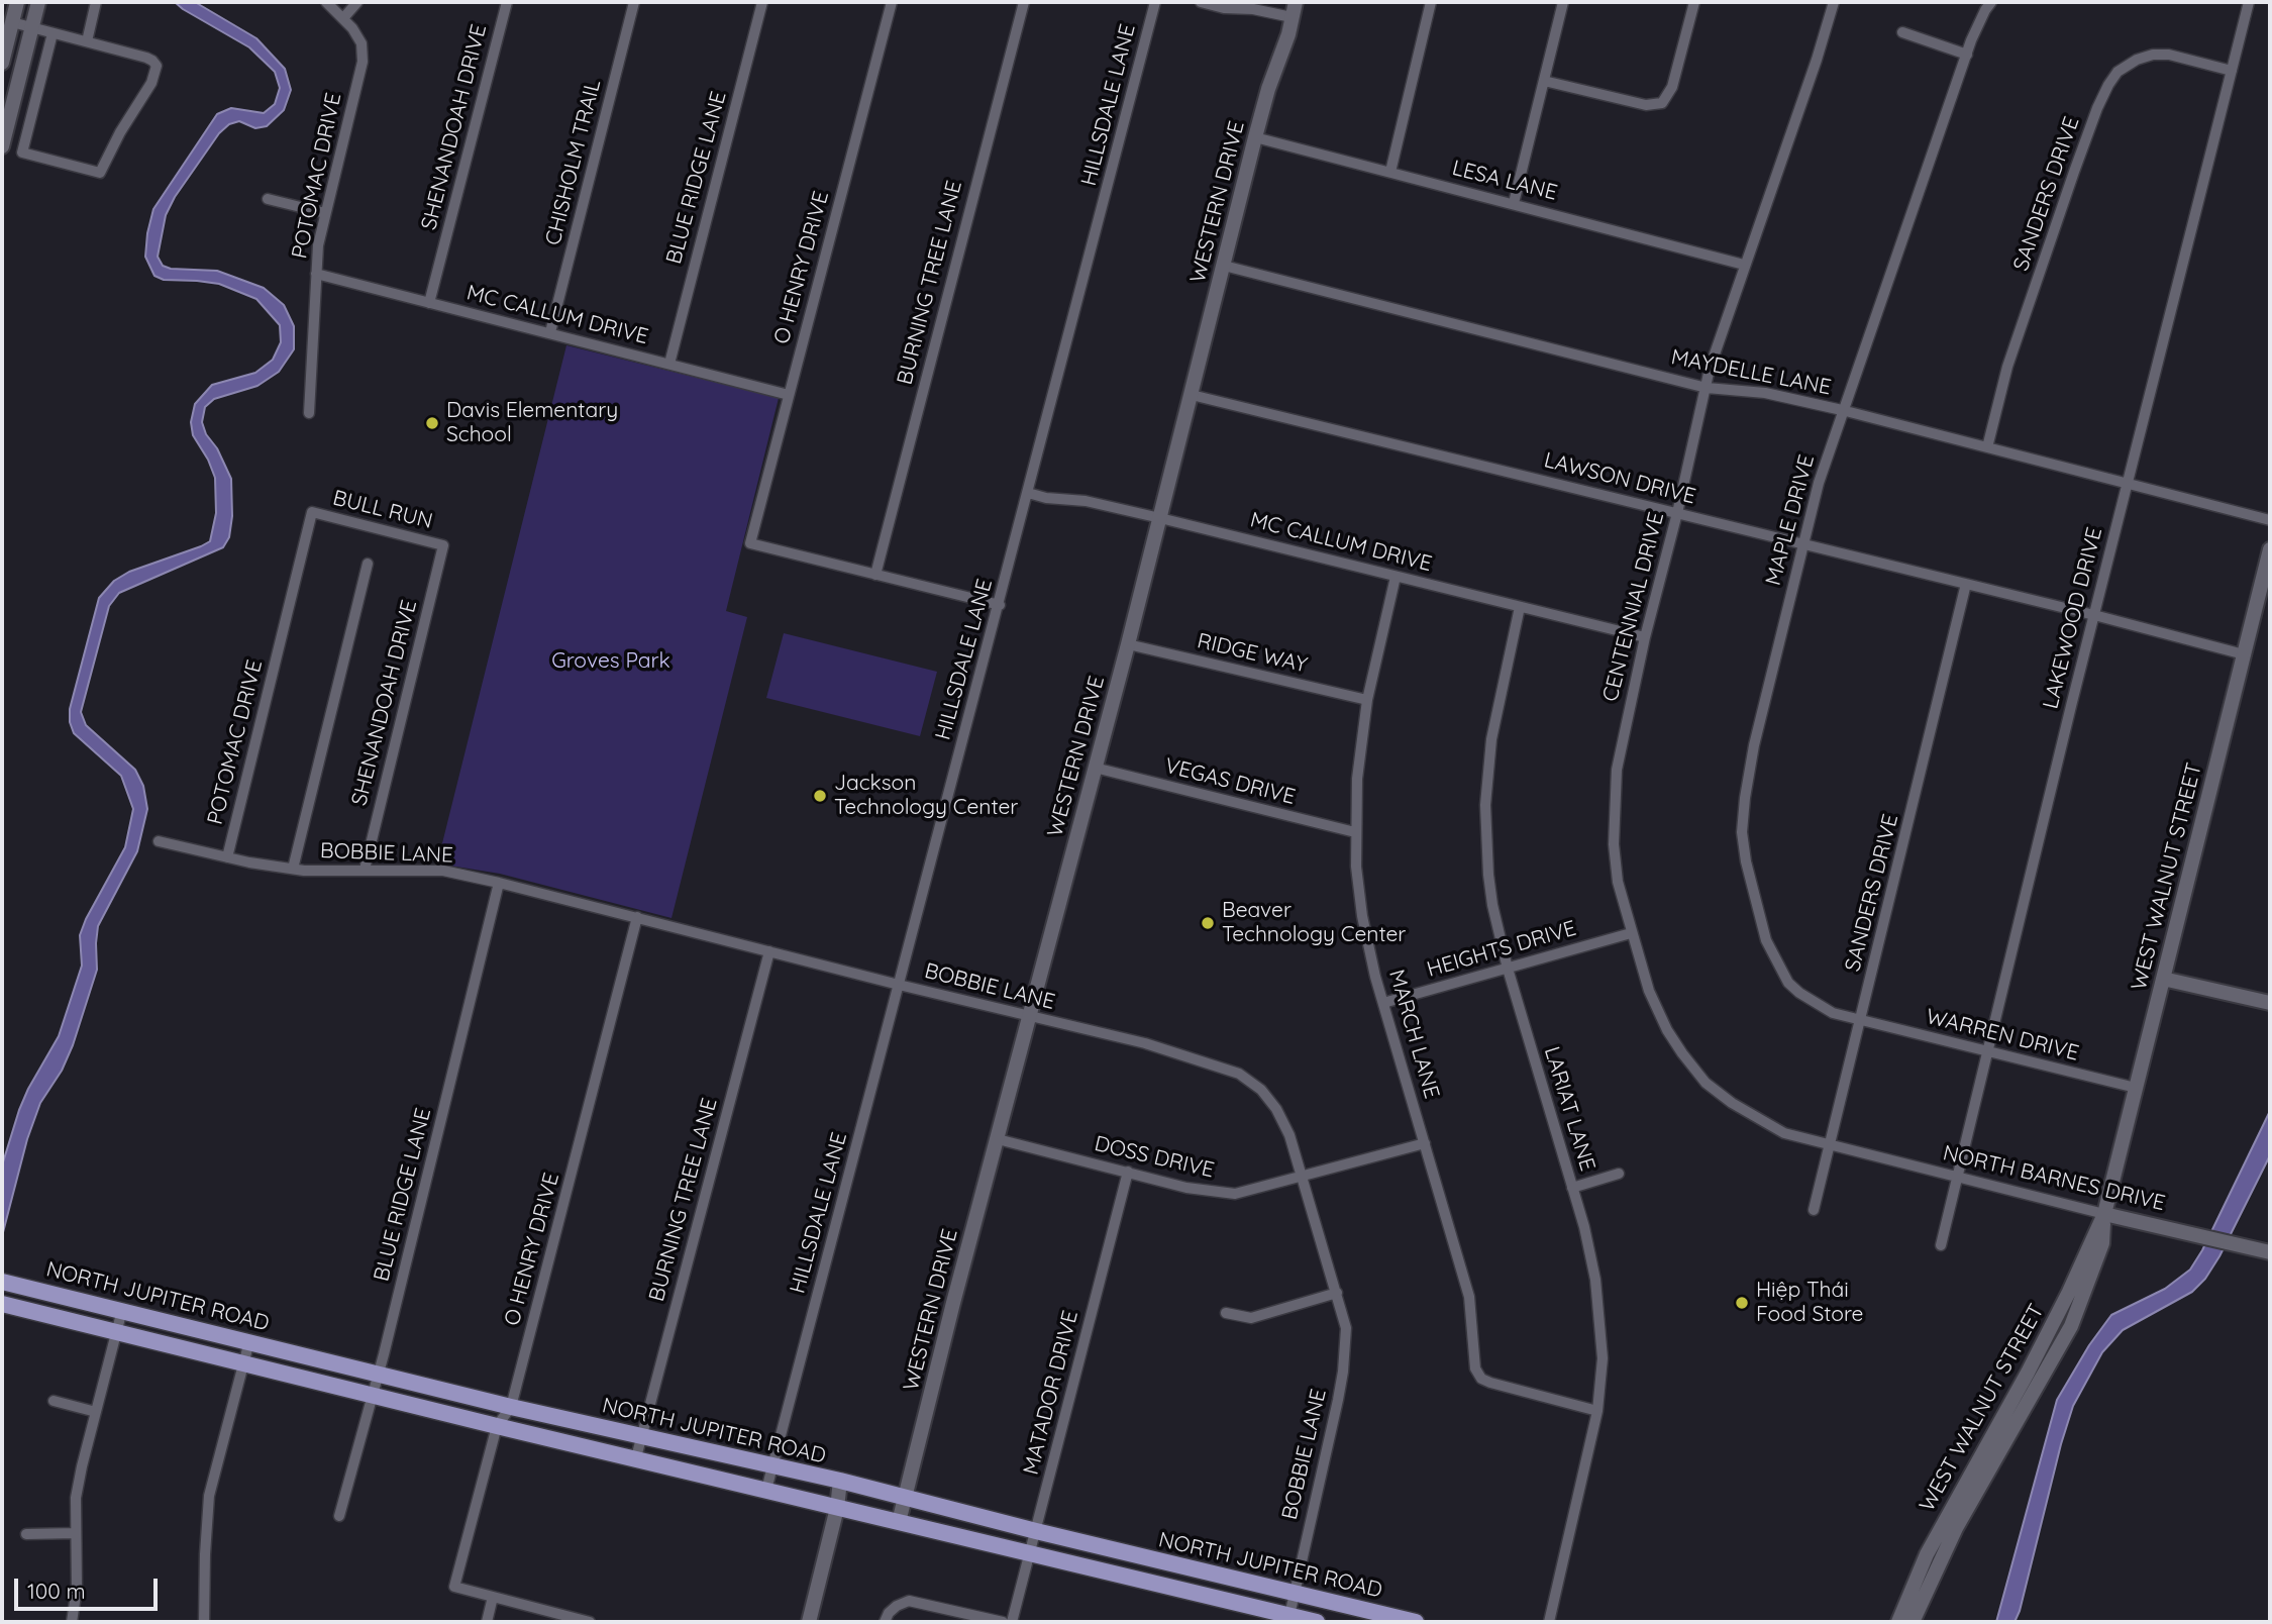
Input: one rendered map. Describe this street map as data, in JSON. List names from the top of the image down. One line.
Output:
{"streets":{"main road":["WESTERN DRIVE","WEST WALNUT STREET","NORTH BARNES DRIVE","NORTH JUPITER ROAD"],"street":["HILLSDALE LANE","SHENANDOAH DRIVE","CHISHOLM TRAIL","POTOMAC DRIVE","BLUE RIDGE LANE","LESA LANE","SANDERS DRIVE","O HENRY DRIVE","BURNING TREE LANE","MC CALLUM DRIVE","MAYDELLE LANE","LAWSON DRIVE","BULL RUN","MAPLE DRIVE","CENTENNIAL DRIVE","LAKEWOOD DRIVE","RIDGE WAY","VEGAS DRIVE","BOBBIE LANE","HEIGHTS DRIVE","MARCH LANE","WARREN DRIVE","LARIAT LANE","DOSS DRIVE","MATADOR DRIVE"]},"crossings":[["HILLSDALE LANE","MC CALLUM DRIVE"],["HILLSDALE LANE","BOBBIE LANE"],["HILLSDALE LANE","NORTH JUPITER ROAD"],["SHENANDOAH DRIVE","MC CALLUM DRIVE"],["SHENANDOAH DRIVE","BULL RUN"],["SHENANDOAH DRIVE","BOBBIE LANE"],["CHISHOLM TRAIL","MC CALLUM DRIVE"],["POTOMAC DRIVE","MC CALLUM DRIVE"],["POTOMAC DRIVE","BULL RUN"],["POTOMAC DRIVE","BOBBIE LANE"],["BLUE RIDGE LANE","MC CALLUM DRIVE"],["BLUE RIDGE LANE","BOBBIE LANE"],["BLUE RIDGE LANE","NORTH JUPITER ROAD"],["LESA LANE","WESTERN DRIVE"],["LESA LANE","CENTENNIAL DRIVE"],["SANDERS DRIVE","MAYDELLE LANE"],["SANDERS DRIVE","LAWSON DRIVE"],["SANDERS DRIVE","MAPLE DRIVE"],["SANDERS DRIVE","CENTENNIAL DRIVE"],["SANDERS DRIVE","LAKEWOOD DRIVE"],["SANDERS DRIVE","WARREN DRIVE"],["SANDERS DRIVE","NORTH BARNES DRIVE"],["WESTERN DRIVE","MC CALLUM DRIVE"],["WESTERN DRIVE","MAYDELLE LANE"],["WESTERN DRIVE","LAWSON DRIVE"],["WESTERN DRIVE","RIDGE WAY"],["WESTERN DRIVE","VEGAS DRIVE"],["WESTERN DRIVE","BOBBIE LANE"],["WESTERN DRIVE","DOSS DRIVE"],["WESTERN DRIVE","NORTH JUPITER ROAD"],["O HENRY DRIVE","BURNING TREE LANE"],["O HENRY DRIVE","MC CALLUM DRIVE"],["O HENRY DRIVE","BOBBIE LANE"],["O HENRY DRIVE","NORTH JUPITER ROAD"],["BURNING TREE LANE","BOBBIE LANE"],["BURNING TREE LANE","NORTH JUPITER ROAD"],["MC CALLUM DRIVE","CENTENNIAL DRIVE"],["MC CALLUM DRIVE","MARCH LANE"],["MC CALLUM DRIVE","LARIAT LANE"],["MAYDELLE LANE","MAPLE DRIVE"],["MAYDELLE LANE","CENTENNIAL DRIVE"],["MAYDELLE LANE","LAKEWOOD DRIVE"],["LAWSON DRIVE","MAPLE DRIVE"],["LAWSON DRIVE","CENTENNIAL DRIVE"],["LAWSON DRIVE","LAKEWOOD DRIVE"],["LAWSON DRIVE","WEST WALNUT STREET"],["MAPLE DRIVE","WARREN DRIVE"],["CENTENNIAL DRIVE","HEIGHTS DRIVE"],["CENTENNIAL DRIVE","NORTH BARNES DRIVE"],["LAKEWOOD DRIVE","WARREN DRIVE"],["LAKEWOOD DRIVE","NORTH BARNES DRIVE"],["RIDGE WAY","MARCH LANE"],["VEGAS DRIVE","MARCH LANE"],["BOBBIE LANE","DOSS DRIVE"],["BOBBIE LANE","NORTH JUPITER ROAD"],["WEST WALNUT STREET","WARREN DRIVE"],["WEST WALNUT STREET","NORTH BARNES DRIVE"],["HEIGHTS DRIVE","MARCH LANE"],["HEIGHTS DRIVE","LARIAT LANE"],["MARCH LANE","LARIAT LANE"],["MARCH LANE","DOSS DRIVE"],["DOSS DRIVE","MATADOR DRIVE"],["NORTH JUPITER ROAD","MATADOR DRIVE"]],"parks":["Groves Park"],"places":["Davis Elementary School","Jackson Technology Center","Beaver Technology Center","Hiệp Thái Food Store"],"scale_bar":"100 m"}
